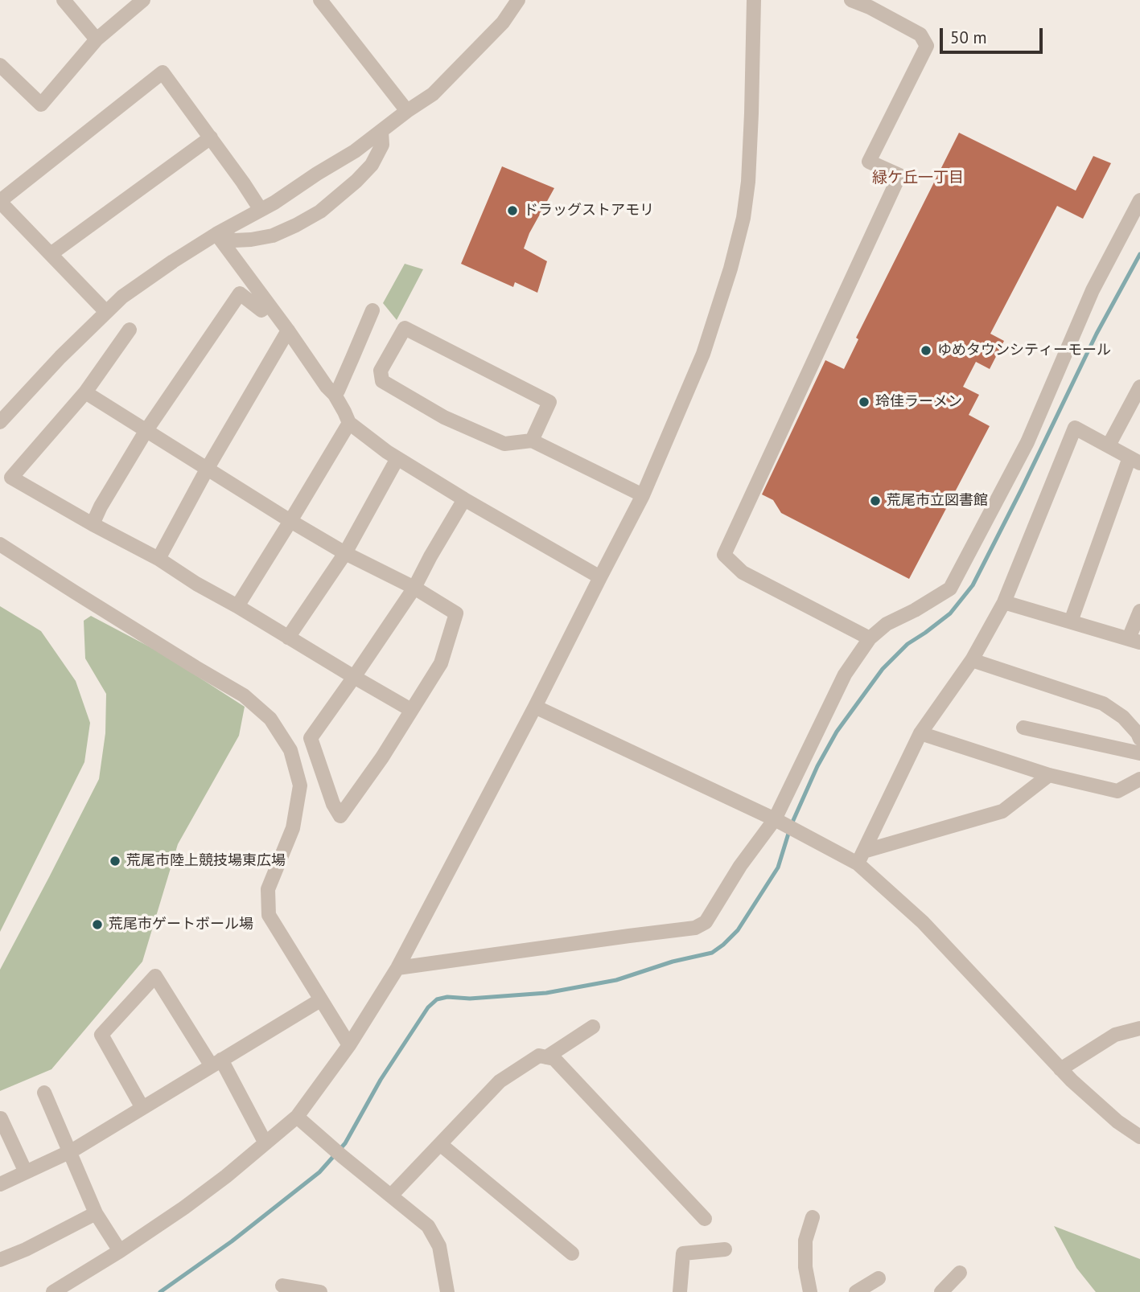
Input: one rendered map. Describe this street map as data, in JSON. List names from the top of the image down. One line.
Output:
{"districts":["緑ケ丘一丁目"],"places":["ドラッグストアモリ","ゆめタウンシティーモール","玲佳ラーメン","荒尾市立図書館","荒尾市陸上競技場東広場","荒尾市ゲートボール場"],"scale_bar":"50 m"}
